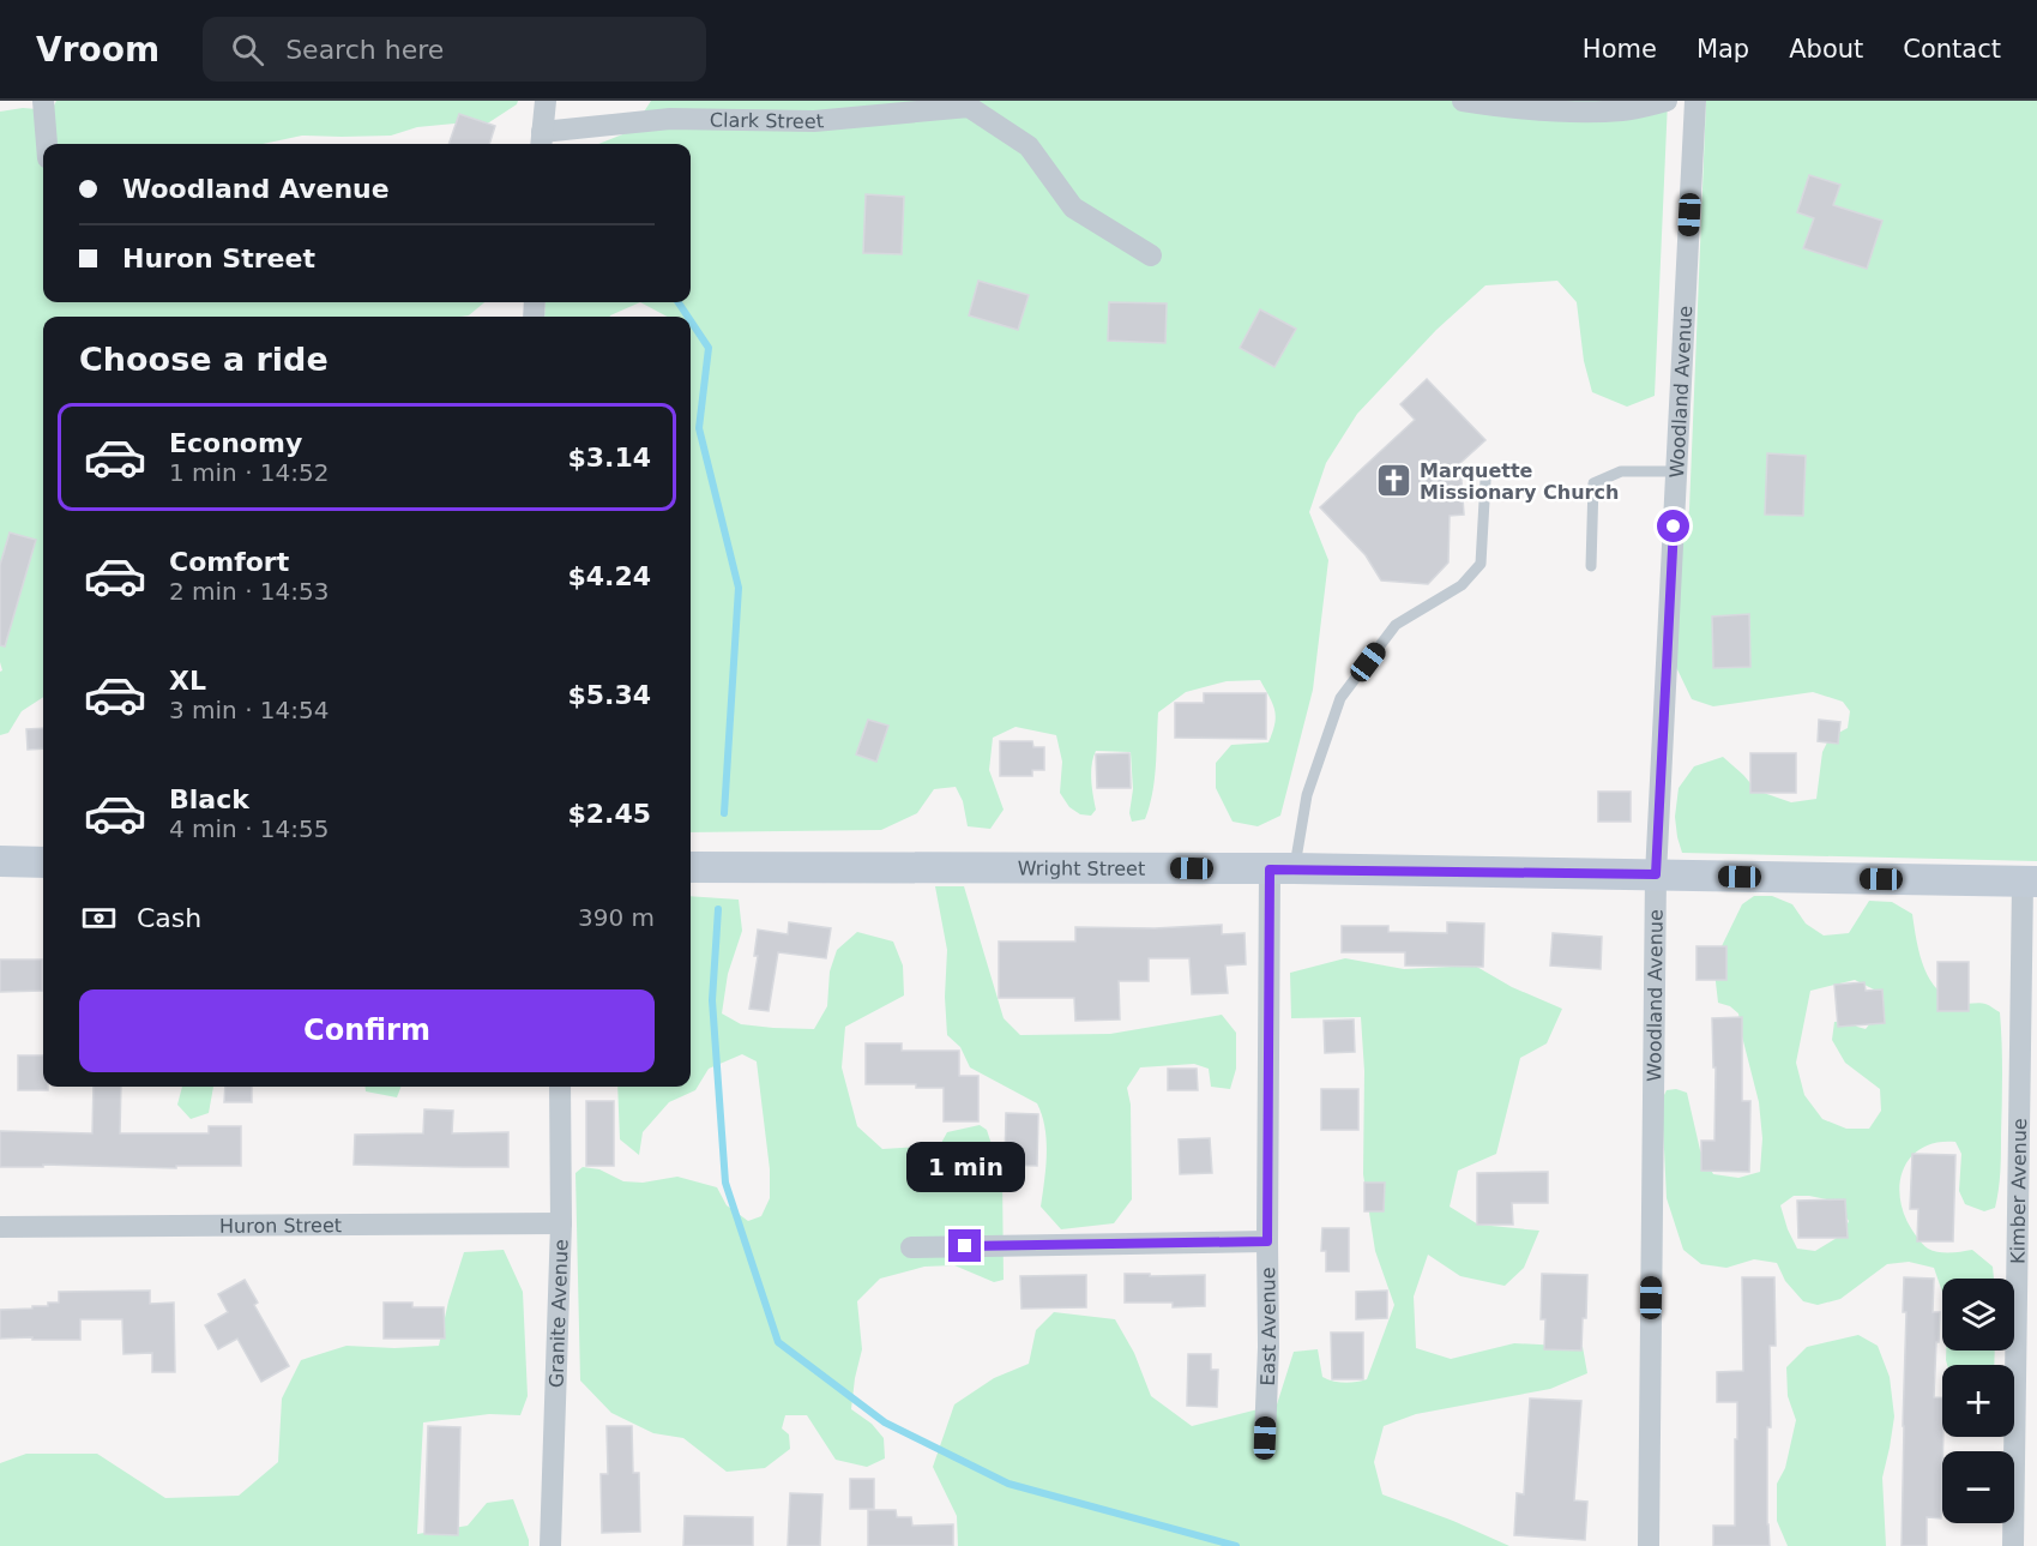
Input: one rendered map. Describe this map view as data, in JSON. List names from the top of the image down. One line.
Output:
{"streets":{"main road":["Wright Street"],"street":["Clark Street","Woodland Avenue","Kimber Avenue","Huron Street","Granite Avenue","East Avenue"]},"crossings":[["Woodland Avenue","Wright Street"],["Wright Street","Kimber Avenue"],["Wright Street","East Avenue"],["Huron Street","Granite Avenue"]],"places":{"church":["Marquette Missionary Church"]},"page":{"header":"Vroom","search":"Search here","nav":["Home","Map","About","Contact"],"banner":["Woodland Avenue","Huron Street"],"heading":"Choose a ride","list":[{"name":"Economy","note":"1 min · 14:52","value":"$3.14"},{"name":"Comfort","note":"2 min · 14:53","value":"$4.24"},{"name":"XL","note":"3 min · 14:54","value":"$5.34"},{"name":"Black","note":"4 min · 14:55","value":"$2.45"}],"pay":["Cash","390 m"],"buttons":"Confirm","bubble":"1 min","map_buttons":["+","−"]}}
